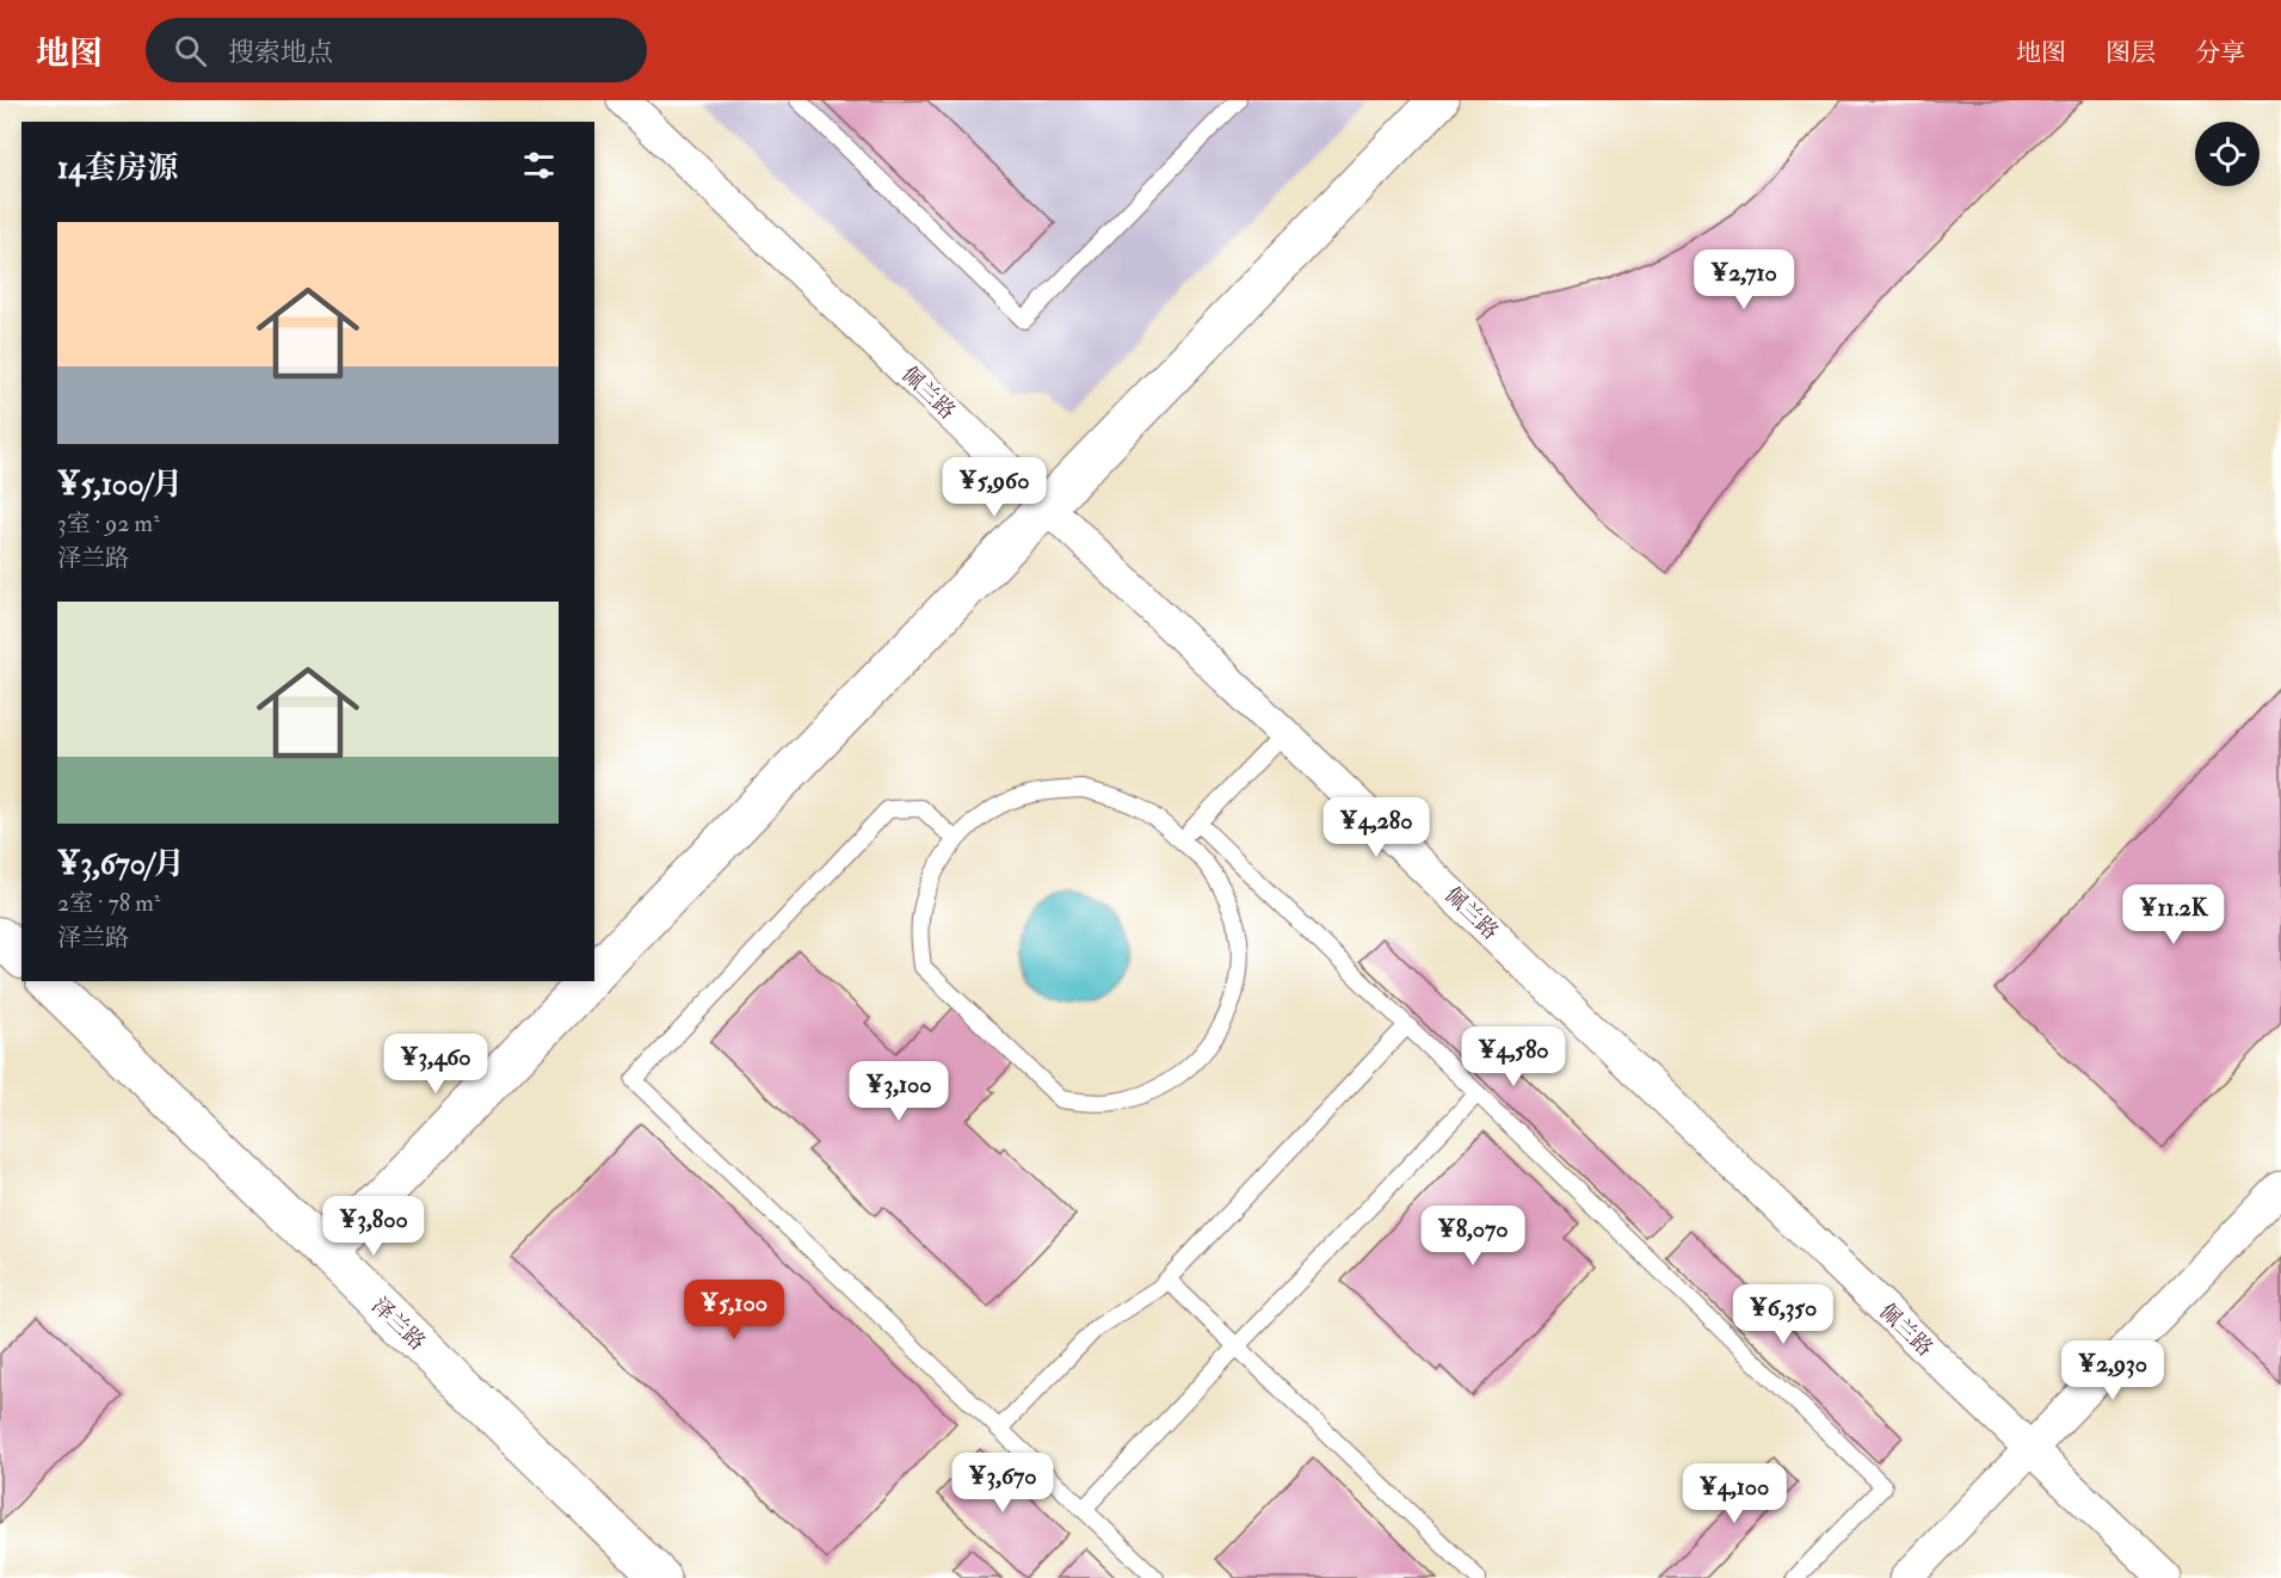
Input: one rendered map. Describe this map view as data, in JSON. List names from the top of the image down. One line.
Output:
{"streets":{"street":["佩兰路","泽兰路"]},"page":{"header":"地图","search":"搜索地点","nav":["地图","图层","分享"],"heading":"14套房源","list":[{"name":"¥5,100/月","note":"3室 · 92 m² · 泽兰路"},{"name":"¥3,670/月","note":"2室 · 78 m² · 泽兰路"}],"price":["¥2,710","¥5,960","¥4,280","¥11.2K","¥4,580","¥3,460","¥3,100","¥3,800","¥8,070","¥5,100","¥6,350","¥2,930","¥3,670","¥4,100"]}}
